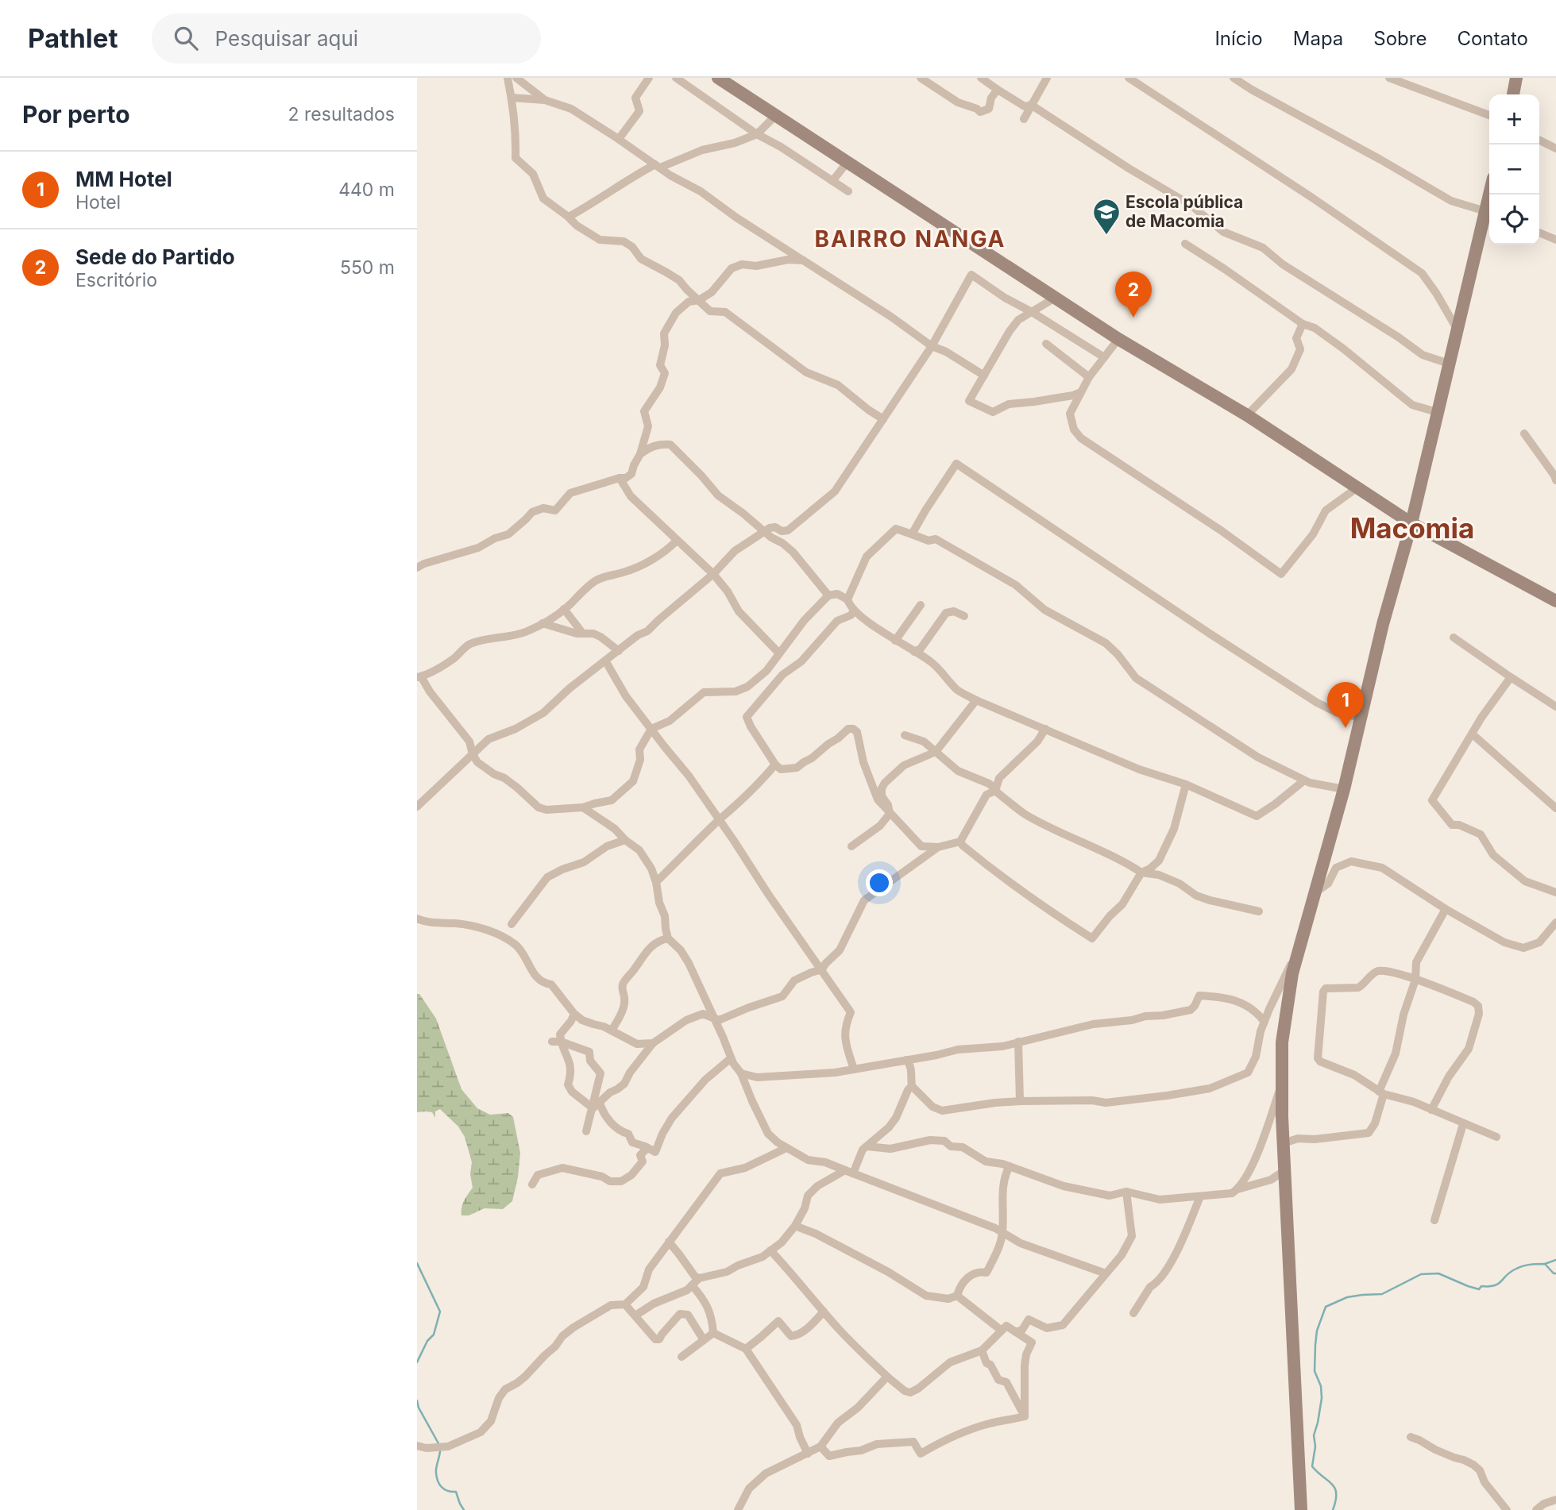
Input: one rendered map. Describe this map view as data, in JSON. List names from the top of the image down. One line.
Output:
{"districts":["BAIRRO NANGA","Macomia"],"places":{"school or university":["Escola pública de Macomia"]},"page":{"header":"Pathlet","search":"Pesquisar aqui","nav":["Início","Mapa","Sobre","Contato"],"heading":["Por perto","2 resultados"],"map_buttons":["+","−"],"list":[{"mark":"1","name":"MM Hotel","note":"Hotel","value":"440 m"},{"mark":"2","name":"Sede do Partido","note":"Escritório","value":"550 m"}],"pins":["2","1"]}}
